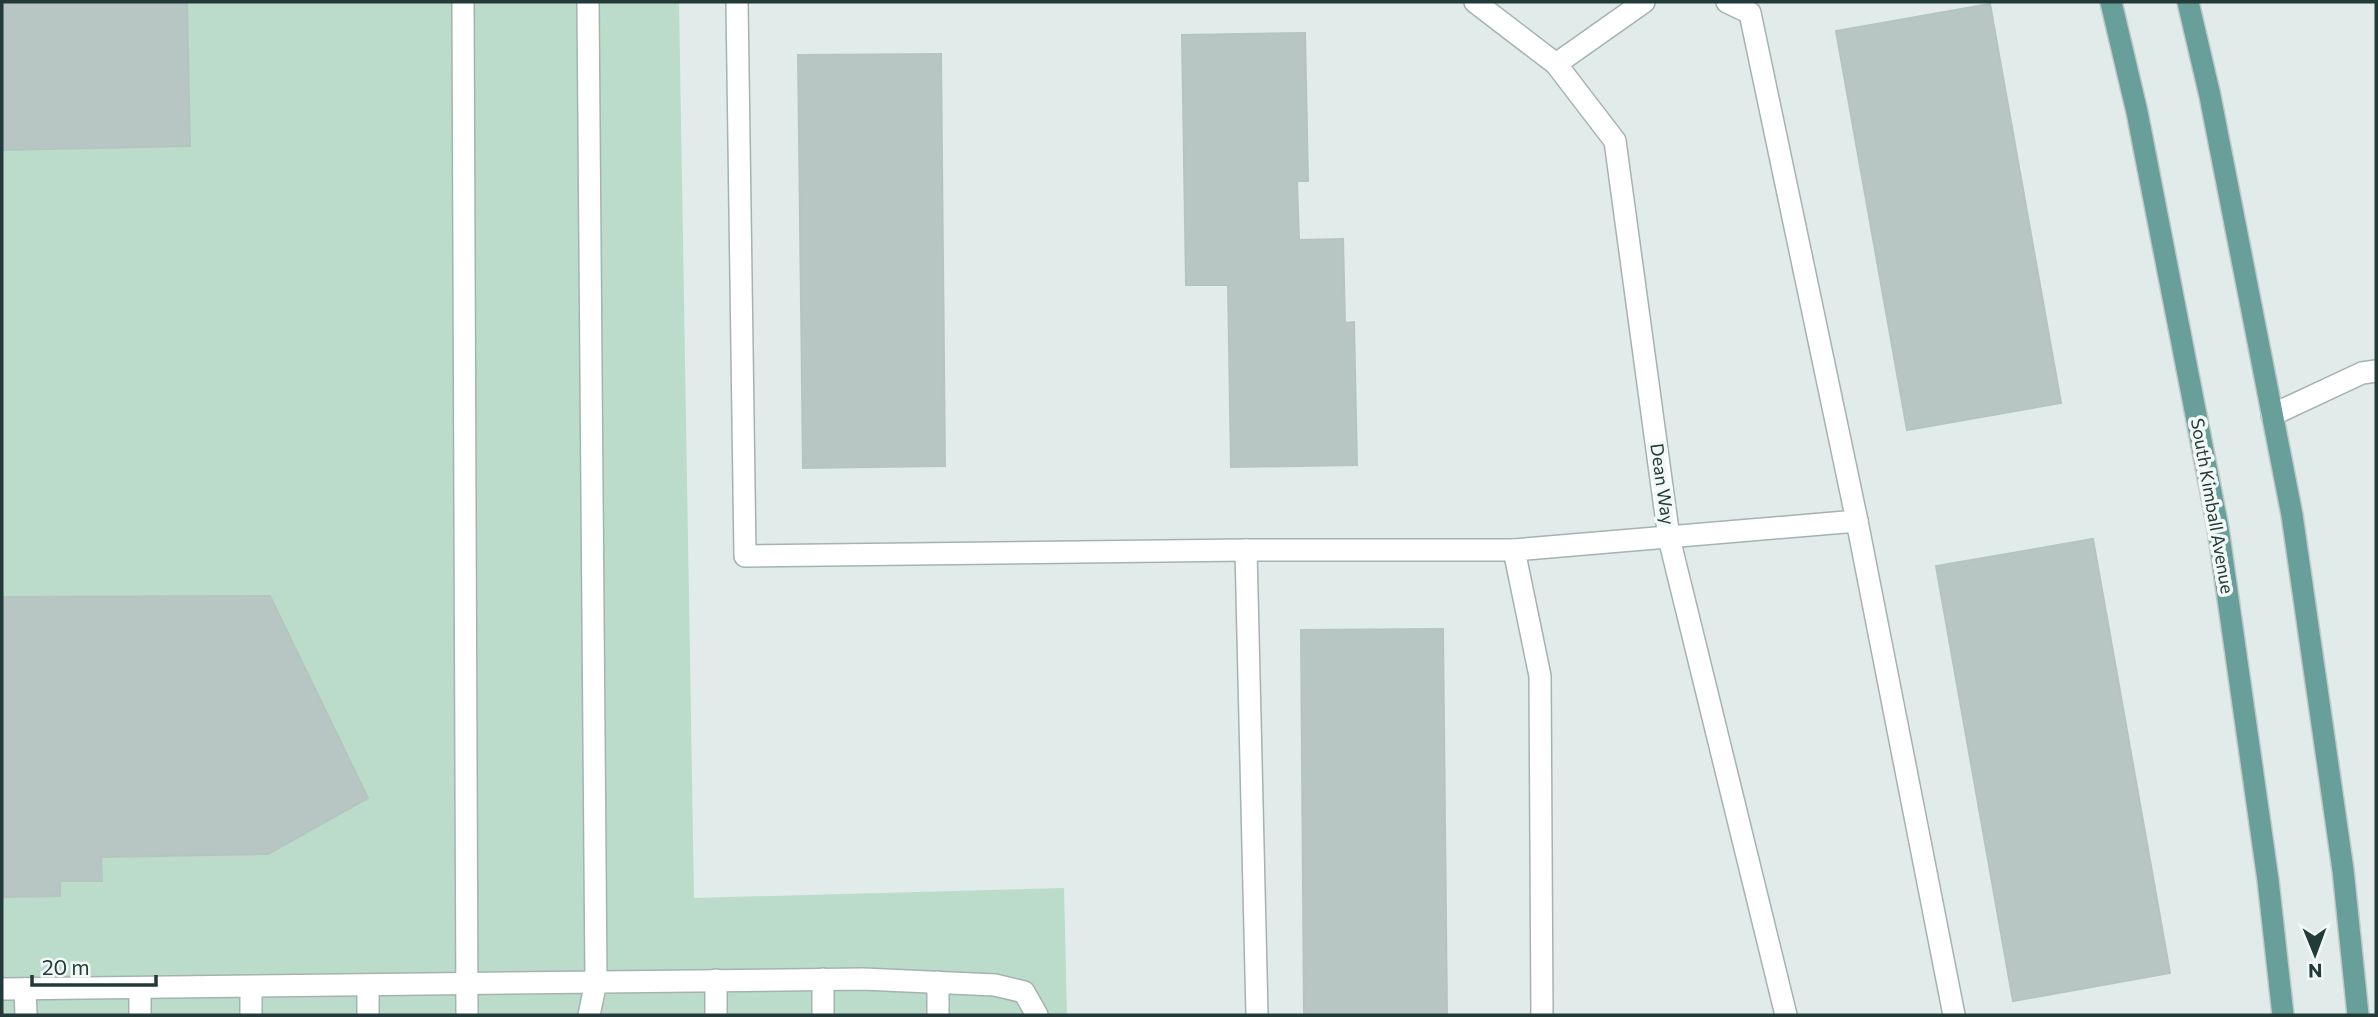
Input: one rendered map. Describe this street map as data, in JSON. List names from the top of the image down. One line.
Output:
{"streets":{"main road":["South Kimball Avenue"],"lane":["Dean Way"]},"scale_bar":"20 m","north":"bottom"}
